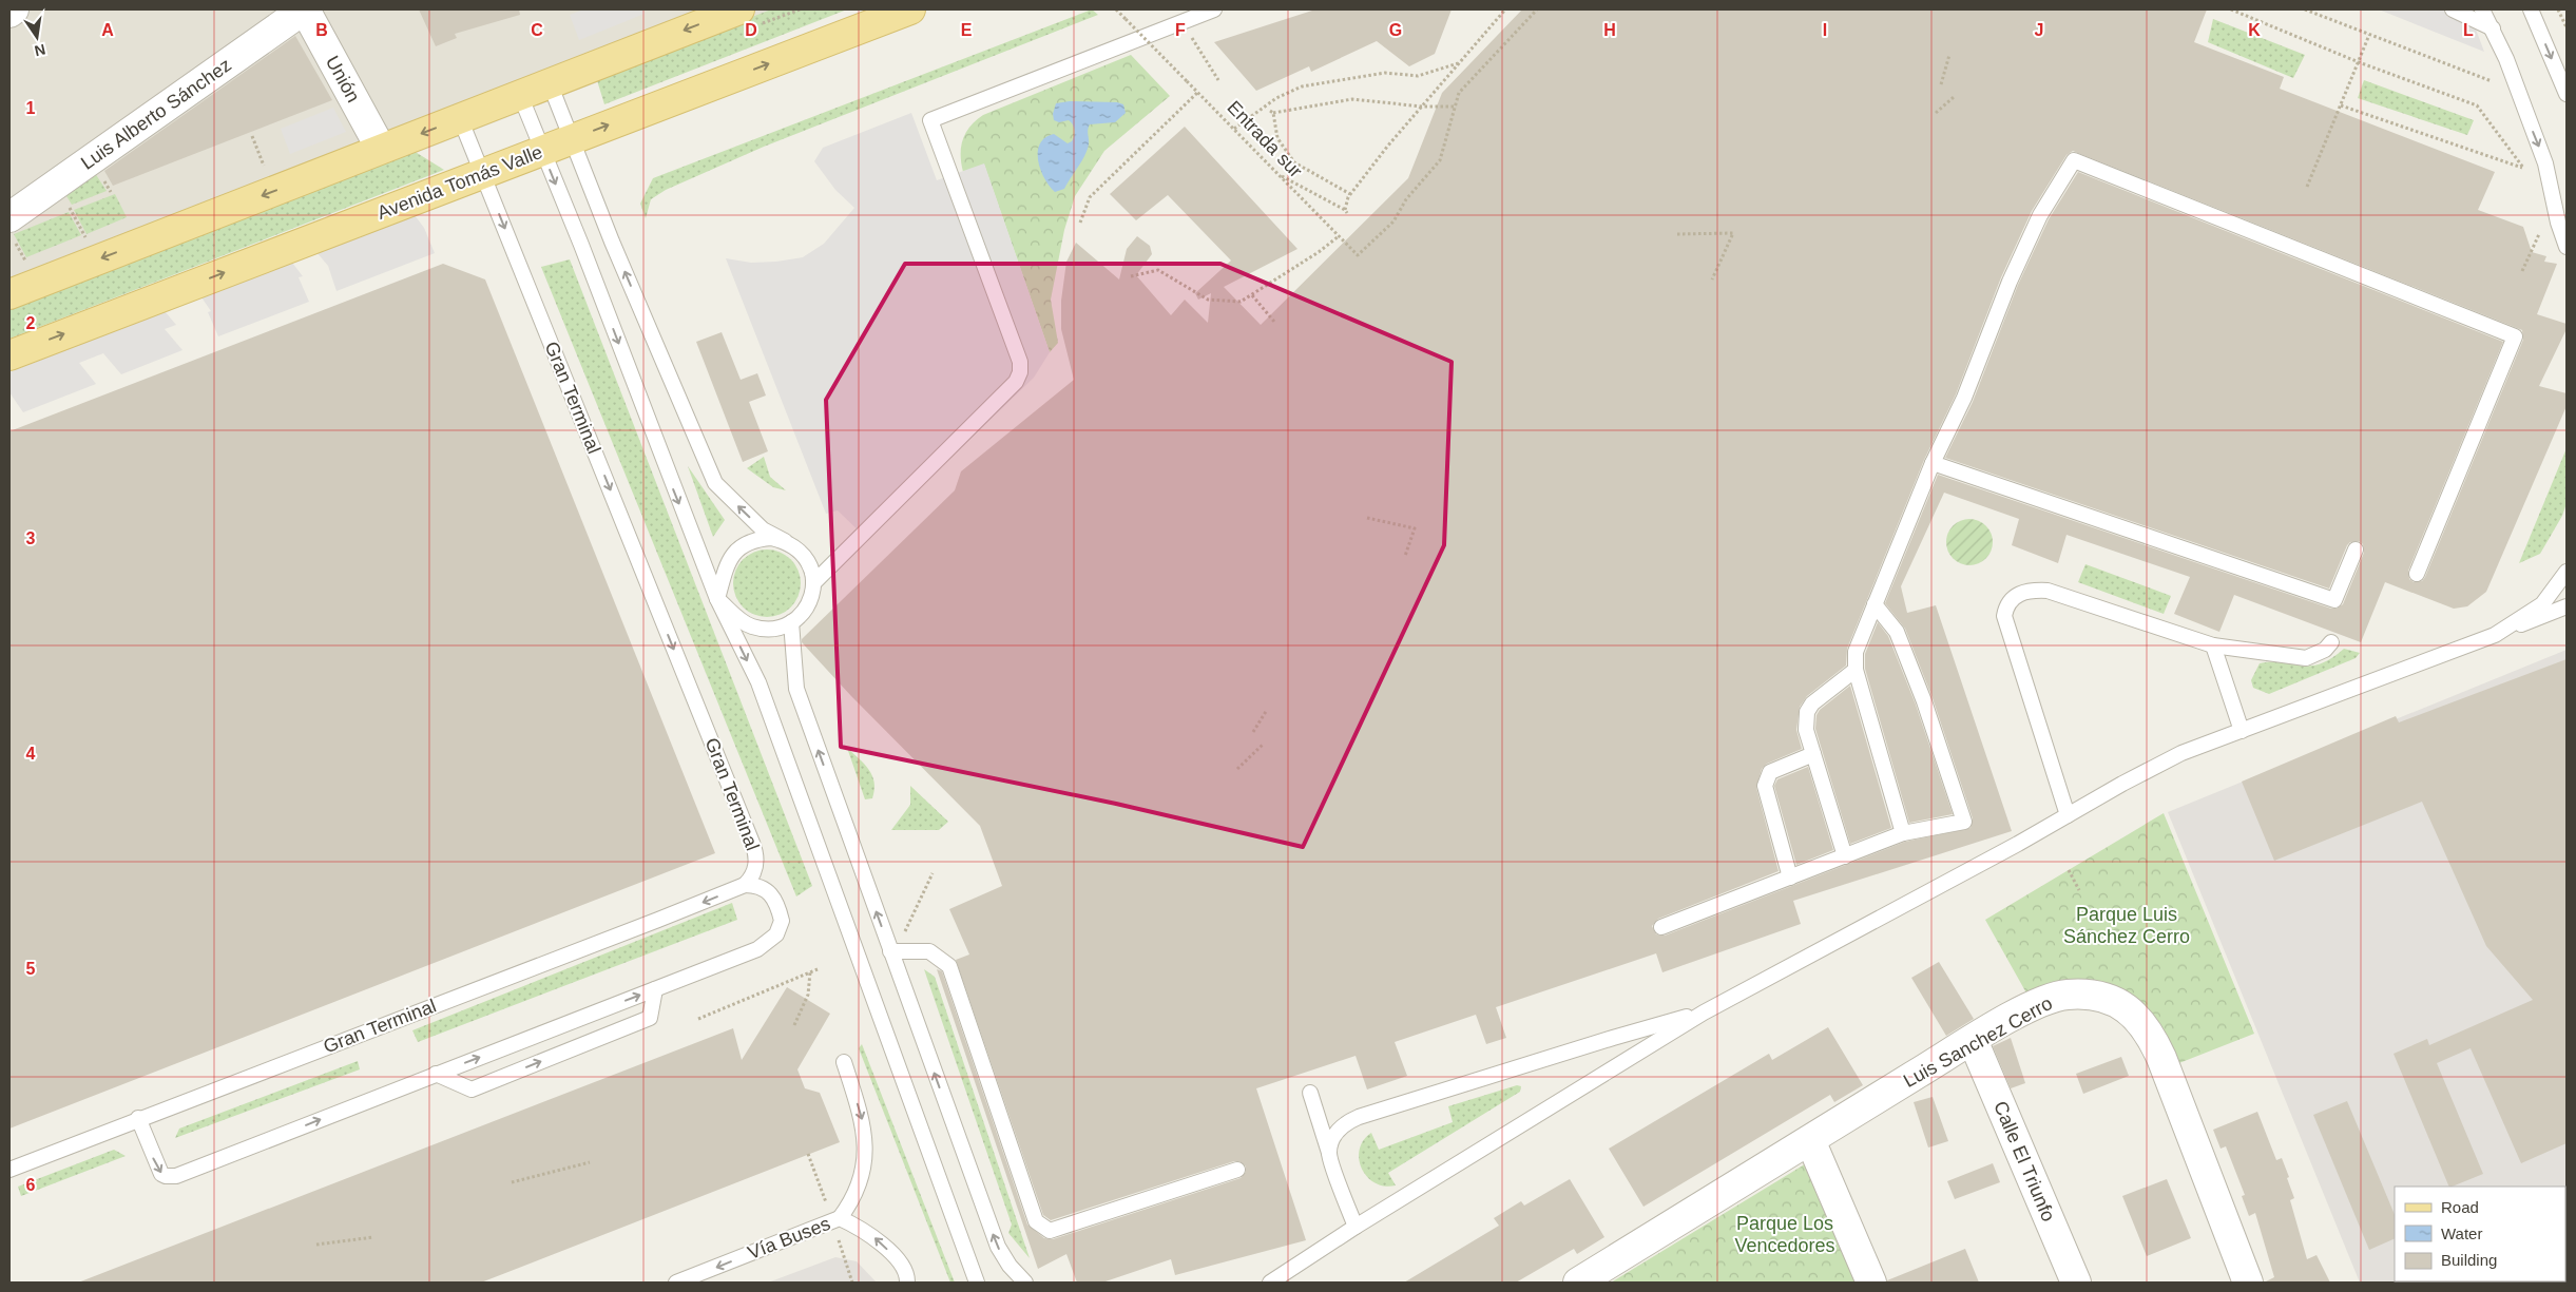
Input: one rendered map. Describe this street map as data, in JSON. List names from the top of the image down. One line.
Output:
{"streets":{"main road":["Avenida Tomás Valle"],"street":["Unión","Luis Alberto Sánchez","Luis Sanchez Cerro","Calle El Triunfo"],"lane":["Gran Terminal","Vía Buses"],"path":["Entrada sur"]},"crossings":[["Unión","Luis Alberto Sánchez"],["Avenida Tomás Valle","Gran Terminal"],["Luis Sanchez Cerro","Calle El Triunfo"]],"one_way":["Vía Buses"],"parks":["Parque Luis Sánchez Cerro","Parque Los Vencedores"],"legend":["Road","Water","Building"],"north":"bottom","grid":{"columns":["A","B","C","D","E","F","G","H","I","J","K","L"],"rows":["1","2","3","4","5","6"]}}
